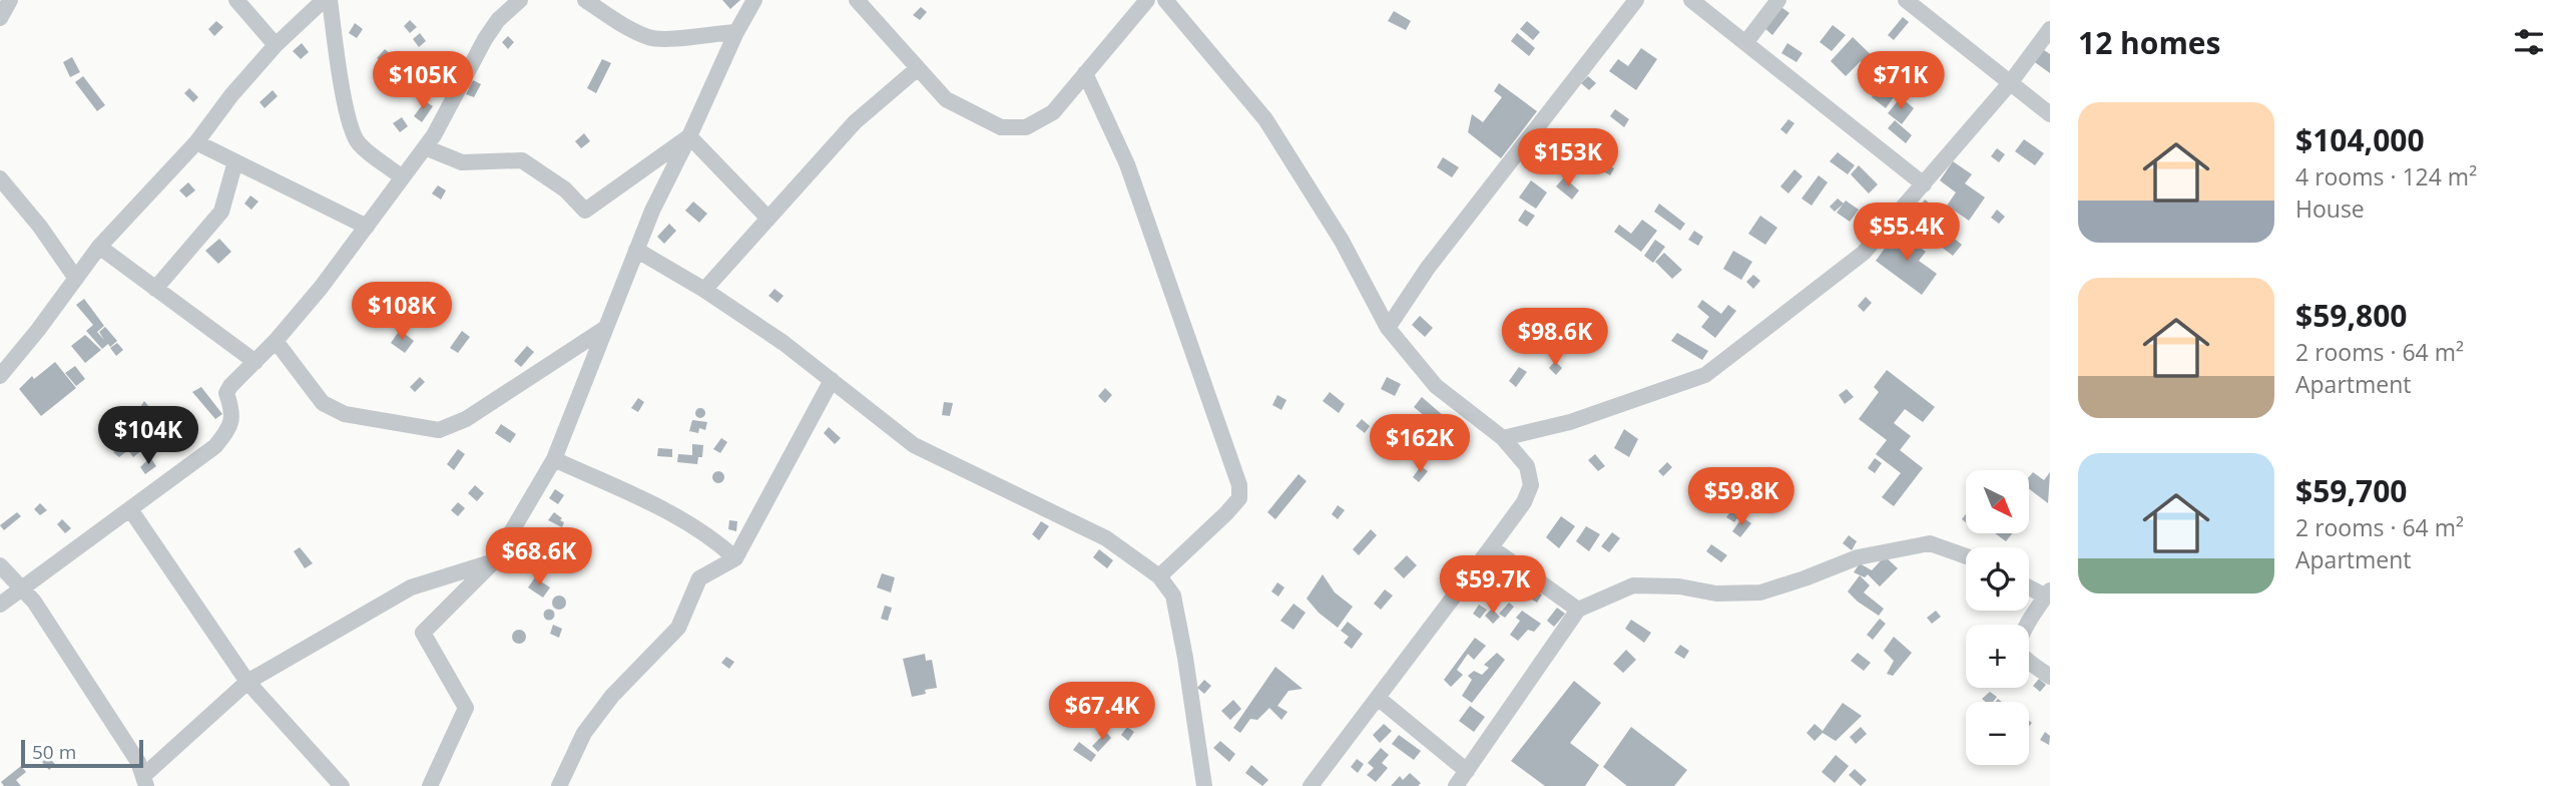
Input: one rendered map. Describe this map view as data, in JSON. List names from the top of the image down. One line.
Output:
{"scale_bar":"50 m","north":"bottom right","page":{"heading":"12 homes","price":["$105K","$71K","$153K","$55.4K","$108K","$98.6K","$104K","$162K","$59.8K","$68.6K","$59.7K","$67.4K"],"list":[{"name":"$104,000","note":"4 rooms · 124 m² · House"},{"name":"$59,800","note":"2 rooms · 64 m² · Apartment"},{"name":"$59,700","note":"2 rooms · 64 m² · Apartment"}],"map_buttons":["+","−"],"scale":"50 m"}}
